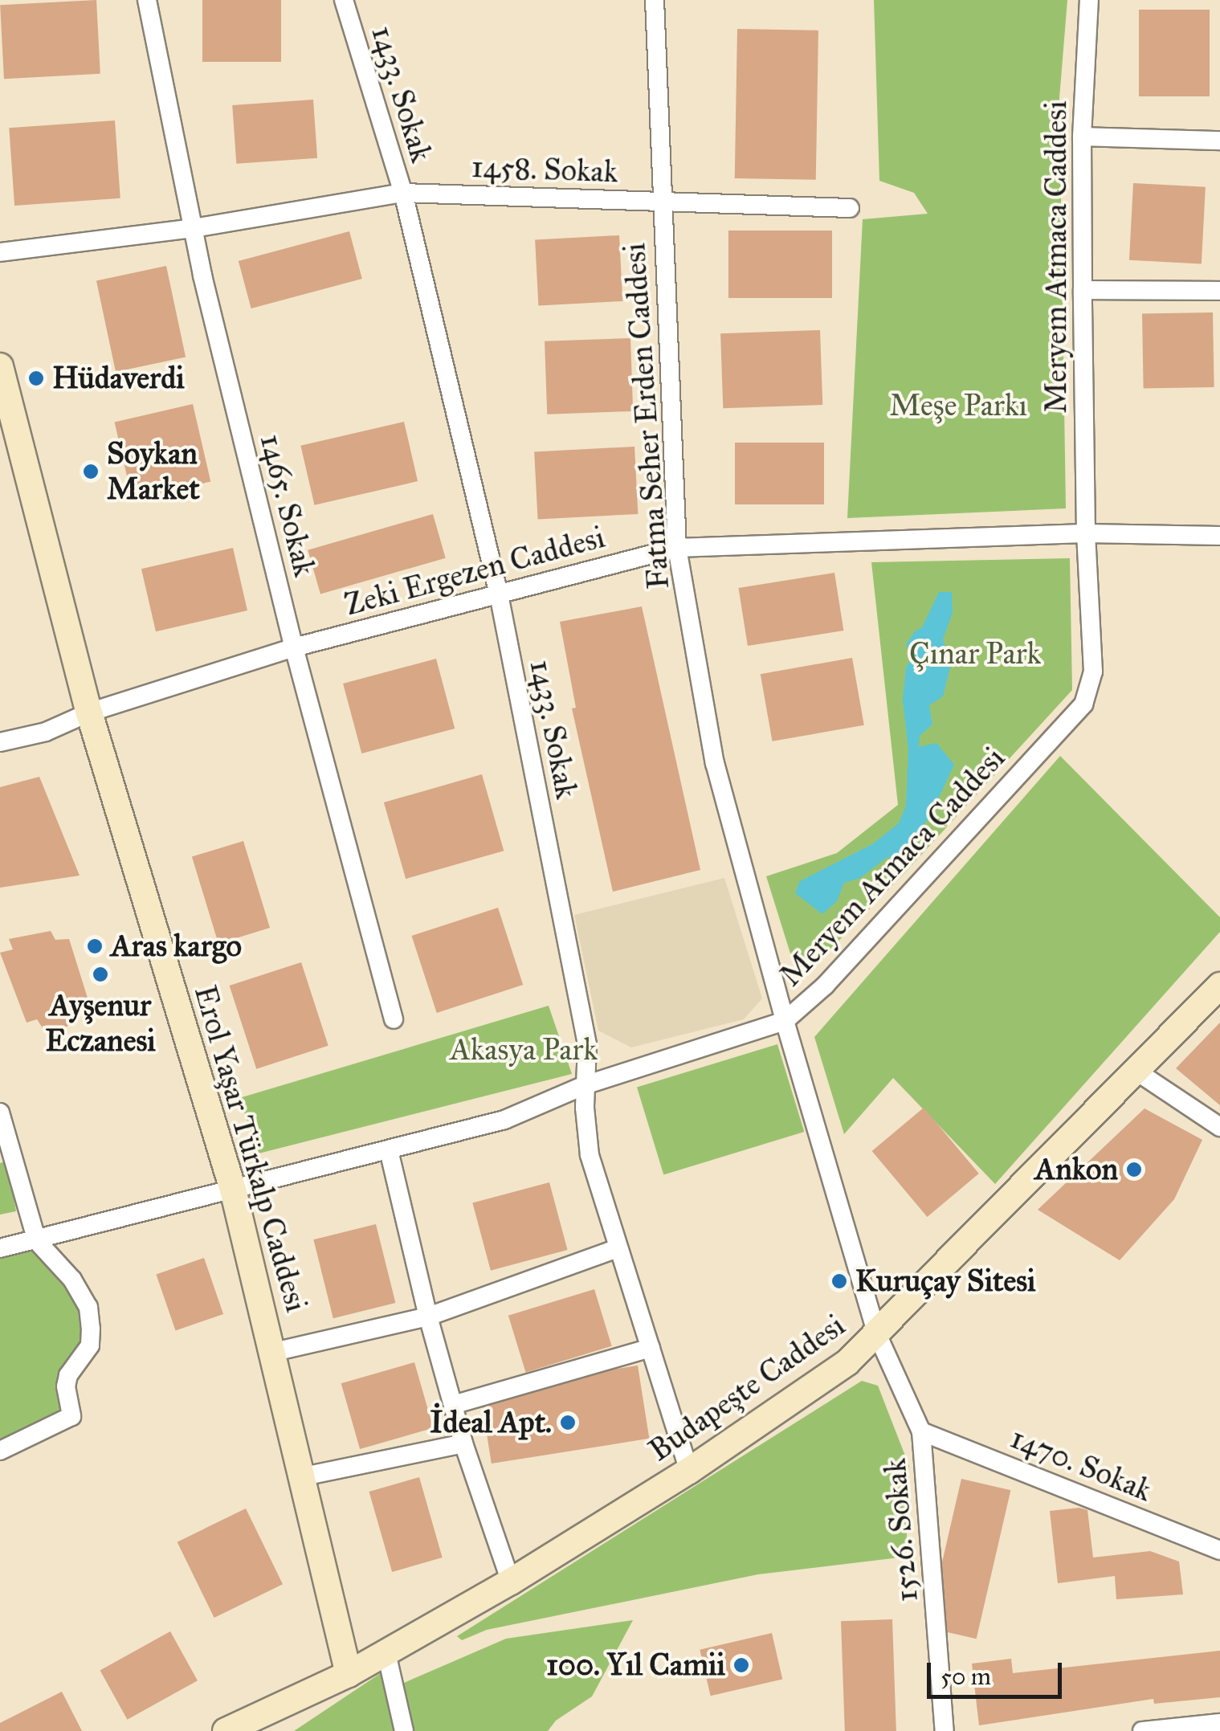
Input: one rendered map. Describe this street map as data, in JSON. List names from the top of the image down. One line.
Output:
{"streets":{"street":["1433. Sokak","1458. Sokak","Meryem Atmaca Caddesi","Fatma Seher Erden Caddesi","1465. Sokak","Zeki Ergezen Caddesi","Erol Yaşar Türkalp Caddesi","Budapeşte Caddesi","1470. Sokak","1526. Sokak"]},"crossings":[["1433. Sokak","1458. Sokak"],["1433. Sokak","Meryem Atmaca Caddesi"],["1433. Sokak","Zeki Ergezen Caddesi"],["1433. Sokak","Budapeşte Caddesi"],["1458. Sokak","Fatma Seher Erden Caddesi"],["1458. Sokak","1465. Sokak"],["Meryem Atmaca Caddesi","Fatma Seher Erden Caddesi"],["Meryem Atmaca Caddesi","Zeki Ergezen Caddesi"],["Meryem Atmaca Caddesi","Erol Yaşar Türkalp Caddesi"],["Fatma Seher Erden Caddesi","Zeki Ergezen Caddesi"],["Fatma Seher Erden Caddesi","Budapeşte Caddesi"],["Fatma Seher Erden Caddesi","1526. Sokak"],["1465. Sokak","Zeki Ergezen Caddesi"],["Zeki Ergezen Caddesi","Erol Yaşar Türkalp Caddesi"],["Erol Yaşar Türkalp Caddesi","Budapeşte Caddesi"],["Budapeşte Caddesi","1526. Sokak"],["1470. Sokak","1526. Sokak"]],"parks":["Meşe Parkı","Çınar Park","Akasya Park"],"places":["Hüdaverdi","Soykan Market","Aras kargo","Ayşenur Eczanesi","Ankon","Kuruçay Sitesi","İdeal Apt.","100. Yıl Camii"],"scale_bar":"50 m"}
